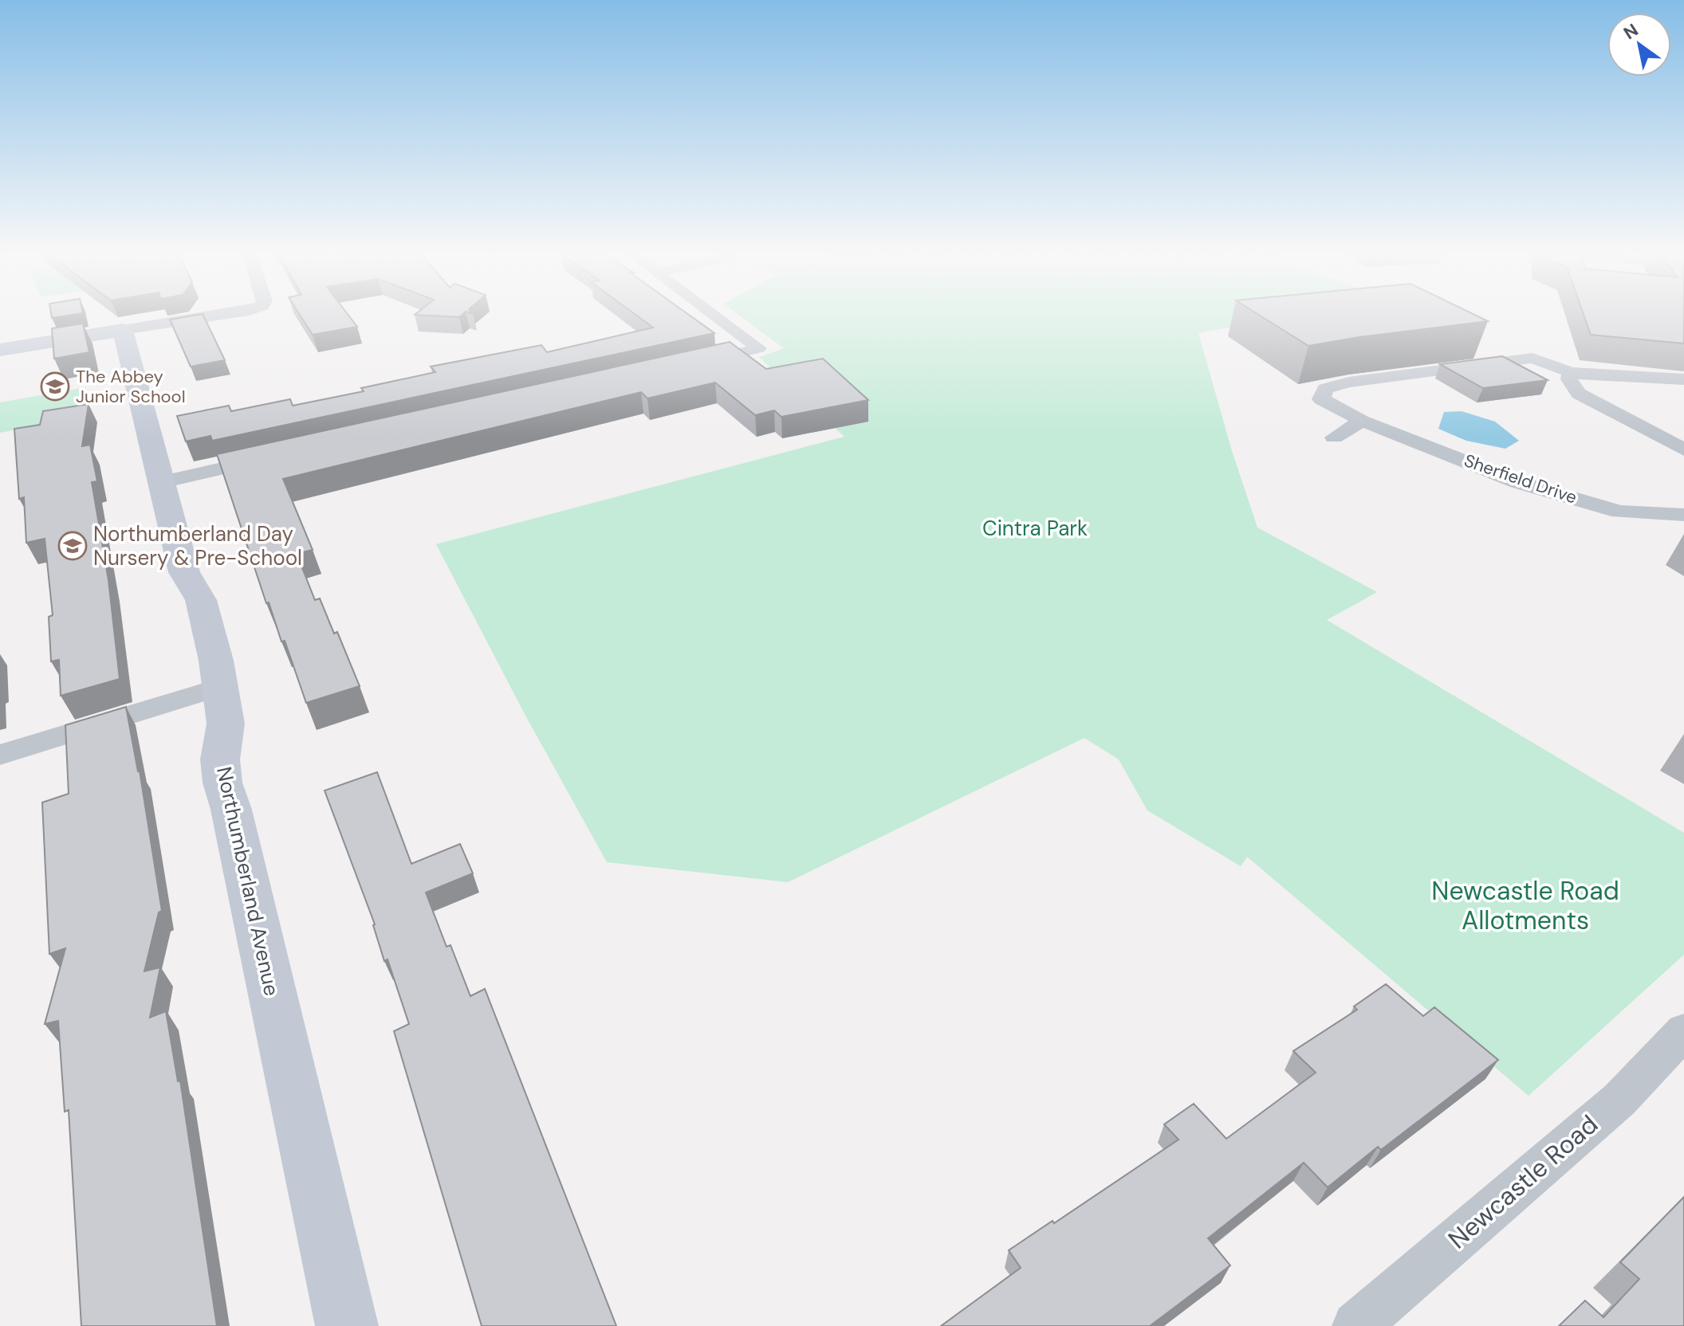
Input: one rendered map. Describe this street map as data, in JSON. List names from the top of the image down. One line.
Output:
{"streets":{"street":["Sherfield Drive","Northumberland Avenue","Newcastle Road"]},"parks":["Cintra Park","Newcastle Road Allotments"],"places":{"school or university":["The Abbey Junior School","Northumberland Day Nursery & Pre-School"]},"north":"top left"}
